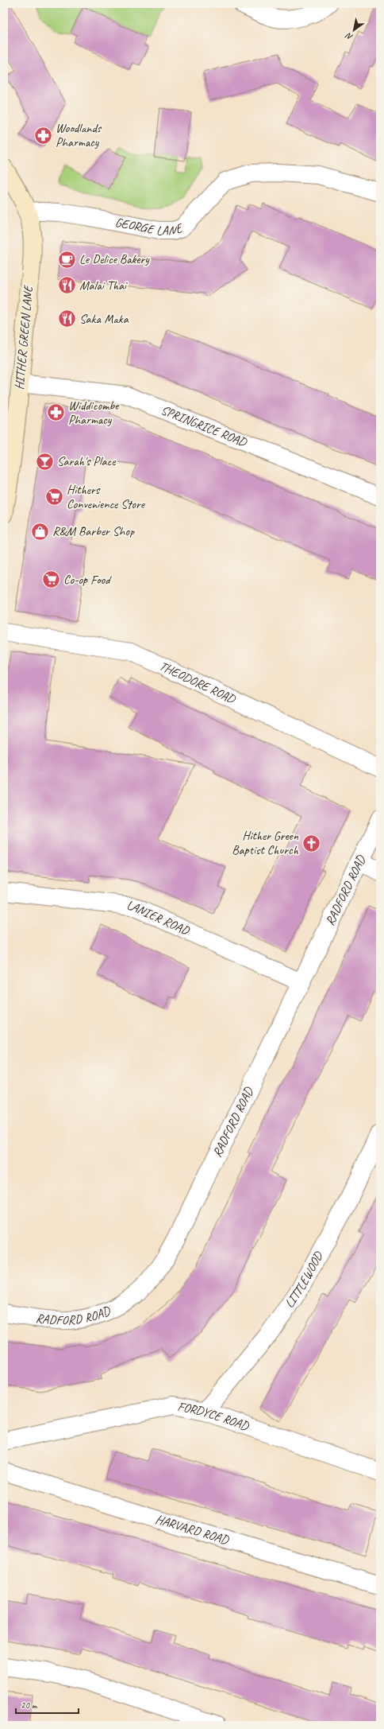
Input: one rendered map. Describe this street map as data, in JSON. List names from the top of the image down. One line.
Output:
{"streets":{"street":["GEORGE LANE","HITHER GREEN LANE","SPRINGRICE ROAD","THEODORE ROAD","RADFORD ROAD","LANIER ROAD","LITTLEWOOD","FORDYCE ROAD","HARVARD ROAD"]},"crossings":[["GEORGE LANE","HITHER GREEN LANE"],["HITHER GREEN LANE","SPRINGRICE ROAD"],["RADFORD ROAD","LANIER ROAD"],["LITTLEWOOD","FORDYCE ROAD"]],"places":{"pharmacy":["Woodlands Pharmacy","Widdicombe Pharmacy"],"cafe":["Le Delice Bakery"],"restaurant":["Malai Thai","Saka Maka"],"bar":["Sarah's Place"],"supermarket":["Hithers Convenience Store","Co-op Food"],"shop":["R&M Barber Shop"],"church":["Hither Green Baptist Church"]},"scale_bar":"20 m","north":"bottom left"}
